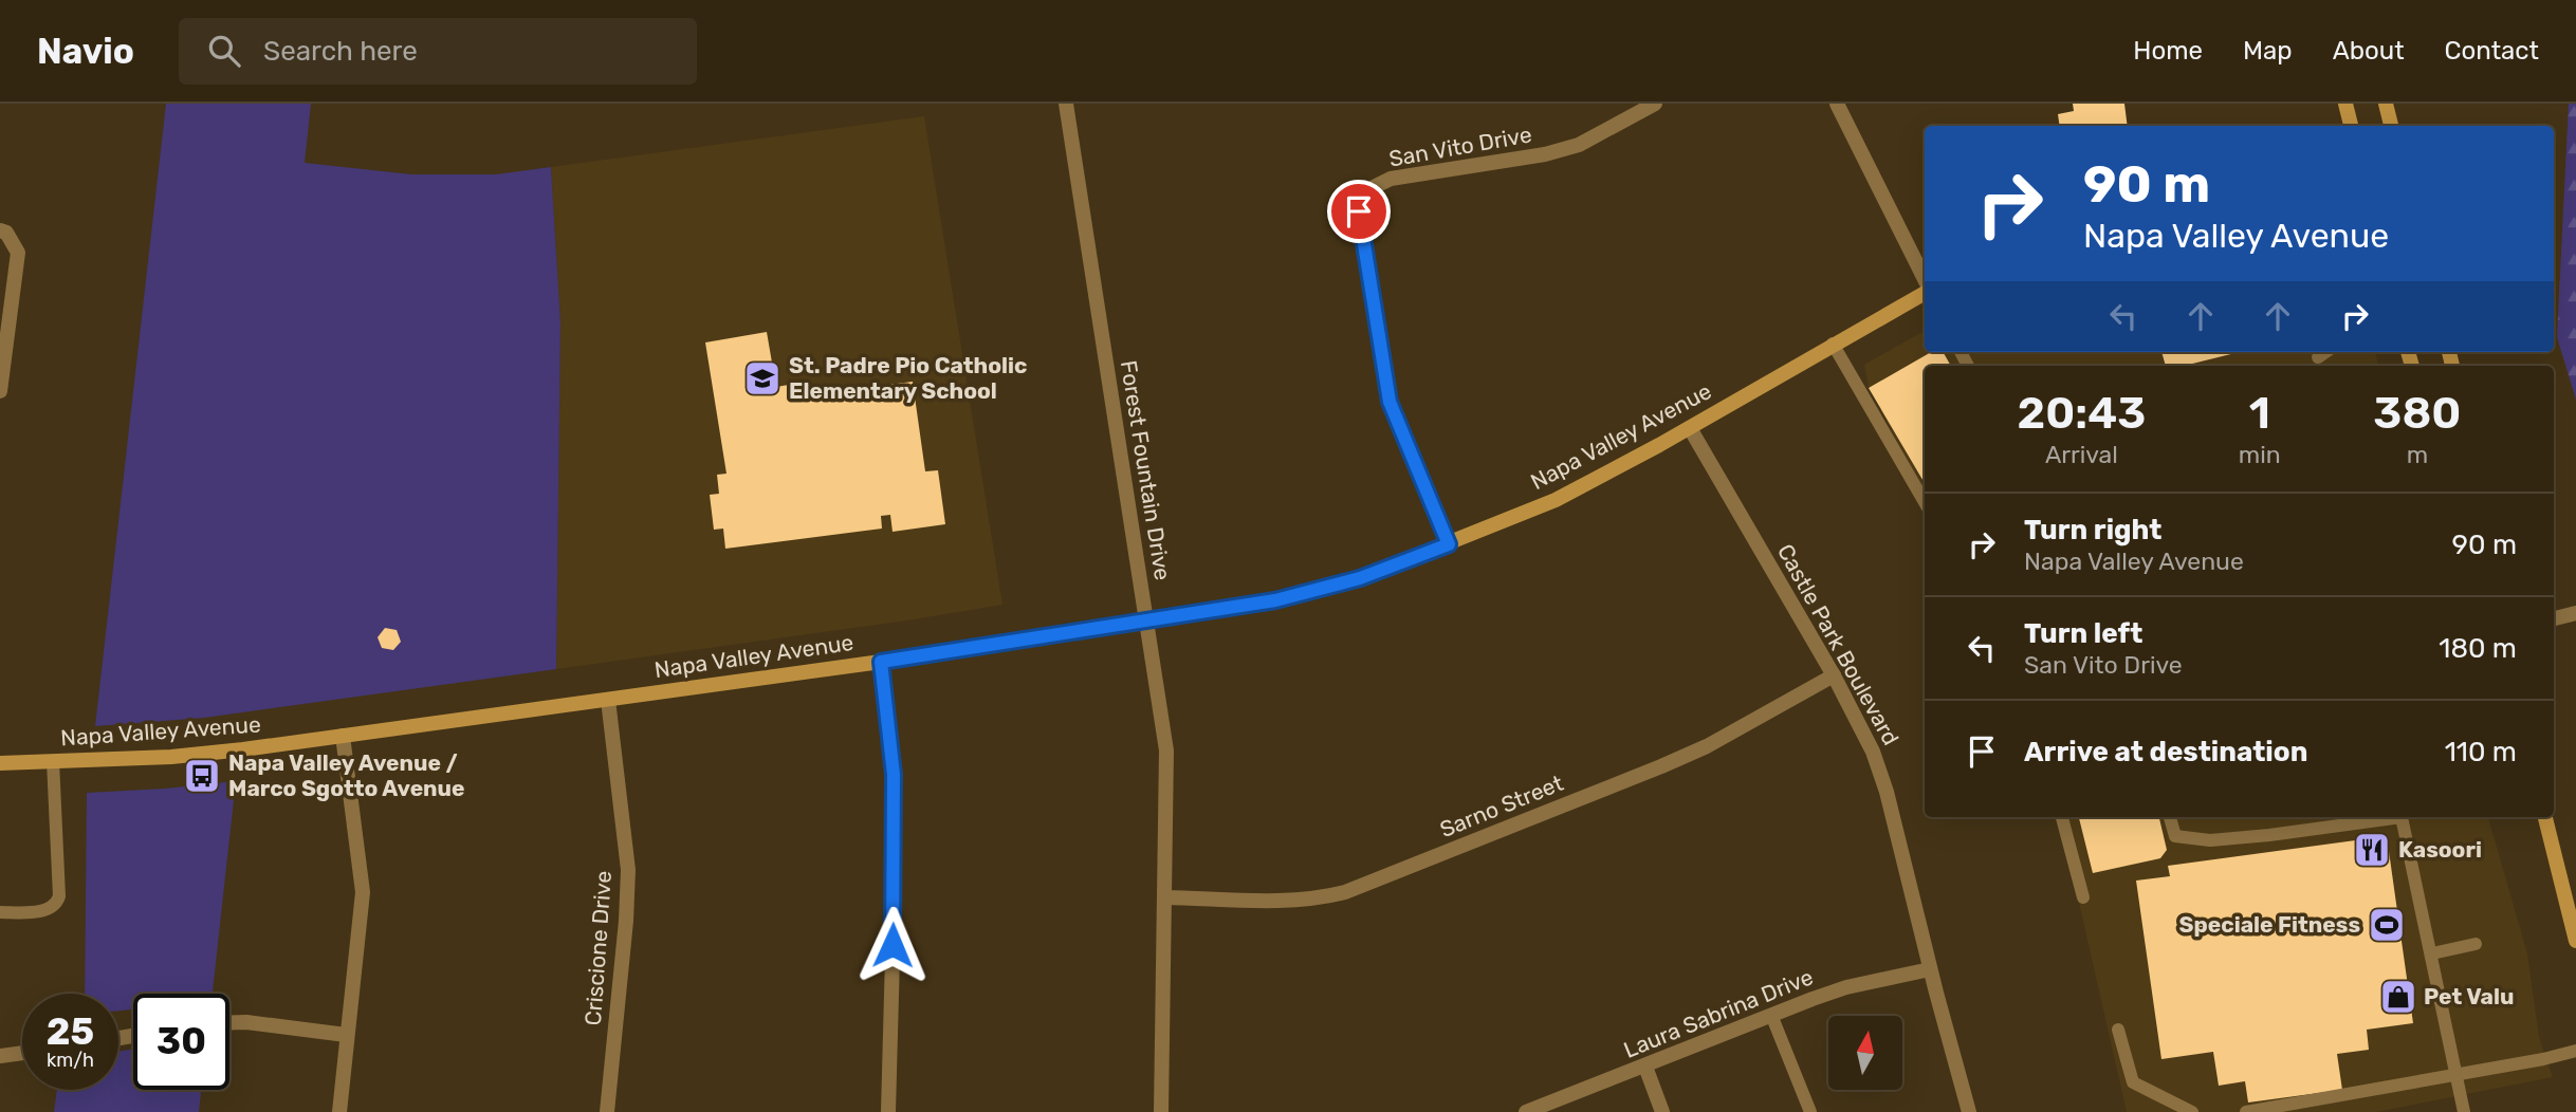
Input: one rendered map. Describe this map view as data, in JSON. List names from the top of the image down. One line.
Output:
{"streets":{"street":["San Vito Drive","Napa Valley Avenue","Forest Fountain Drive","Castle Park Boulevard","Sarno Street","Criscione Drive","Laura Sabrina Drive"]},"crossings":[["San Vito Drive","Napa Valley Avenue"],["Napa Valley Avenue","Forest Fountain Drive"],["Napa Valley Avenue","Castle Park Boulevard"],["Napa Valley Avenue","Criscione Drive"],["Forest Fountain Drive","Sarno Street"],["Castle Park Boulevard","Sarno Street"],["Castle Park Boulevard","Laura Sabrina Drive"]],"places":{"school or university":["St. Padre Pio Catholic Elementary School"],"bus stop":["Napa Valley Avenue / Marco Sgotto Avenue"],"restaurant":["Kasoori"],"sports":["Speciale Fitness"],"shop":["Pet Valu"]},"north":"top","page":{"header":"Navio","search":"Search here","nav":["Home","Map","About","Contact"],"turn":["90 m","Napa Valley Avenue"],"eta":["20:43","Arrival","1","min","380","m"],"list":[{"name":"Turn right","note":"Napa Valley Avenue","value":"90 m"},{"name":"Turn left","note":"San Vito Drive","value":"180 m"},{"name":"Arrive at destination","value":"110 m"}],"speed":"25 km/h","limit":"30"}}
